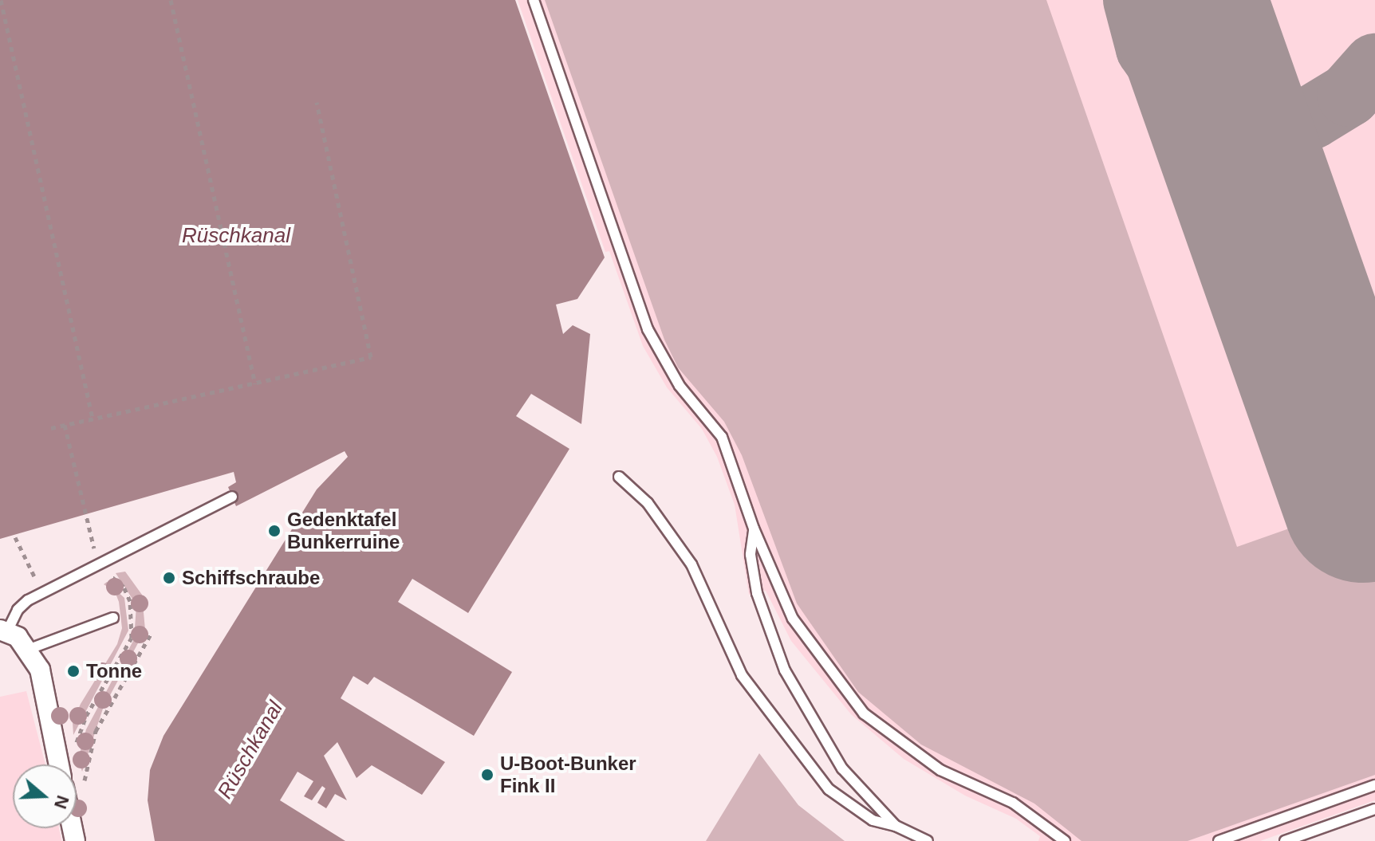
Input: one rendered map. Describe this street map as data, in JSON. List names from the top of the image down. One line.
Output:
{"water":["Rüschkanal"],"places":["Gedenktafel Bunkerruine","Schiffschraube","Tonne","U-Boot-Bunker Fink II"],"north":"right"}
